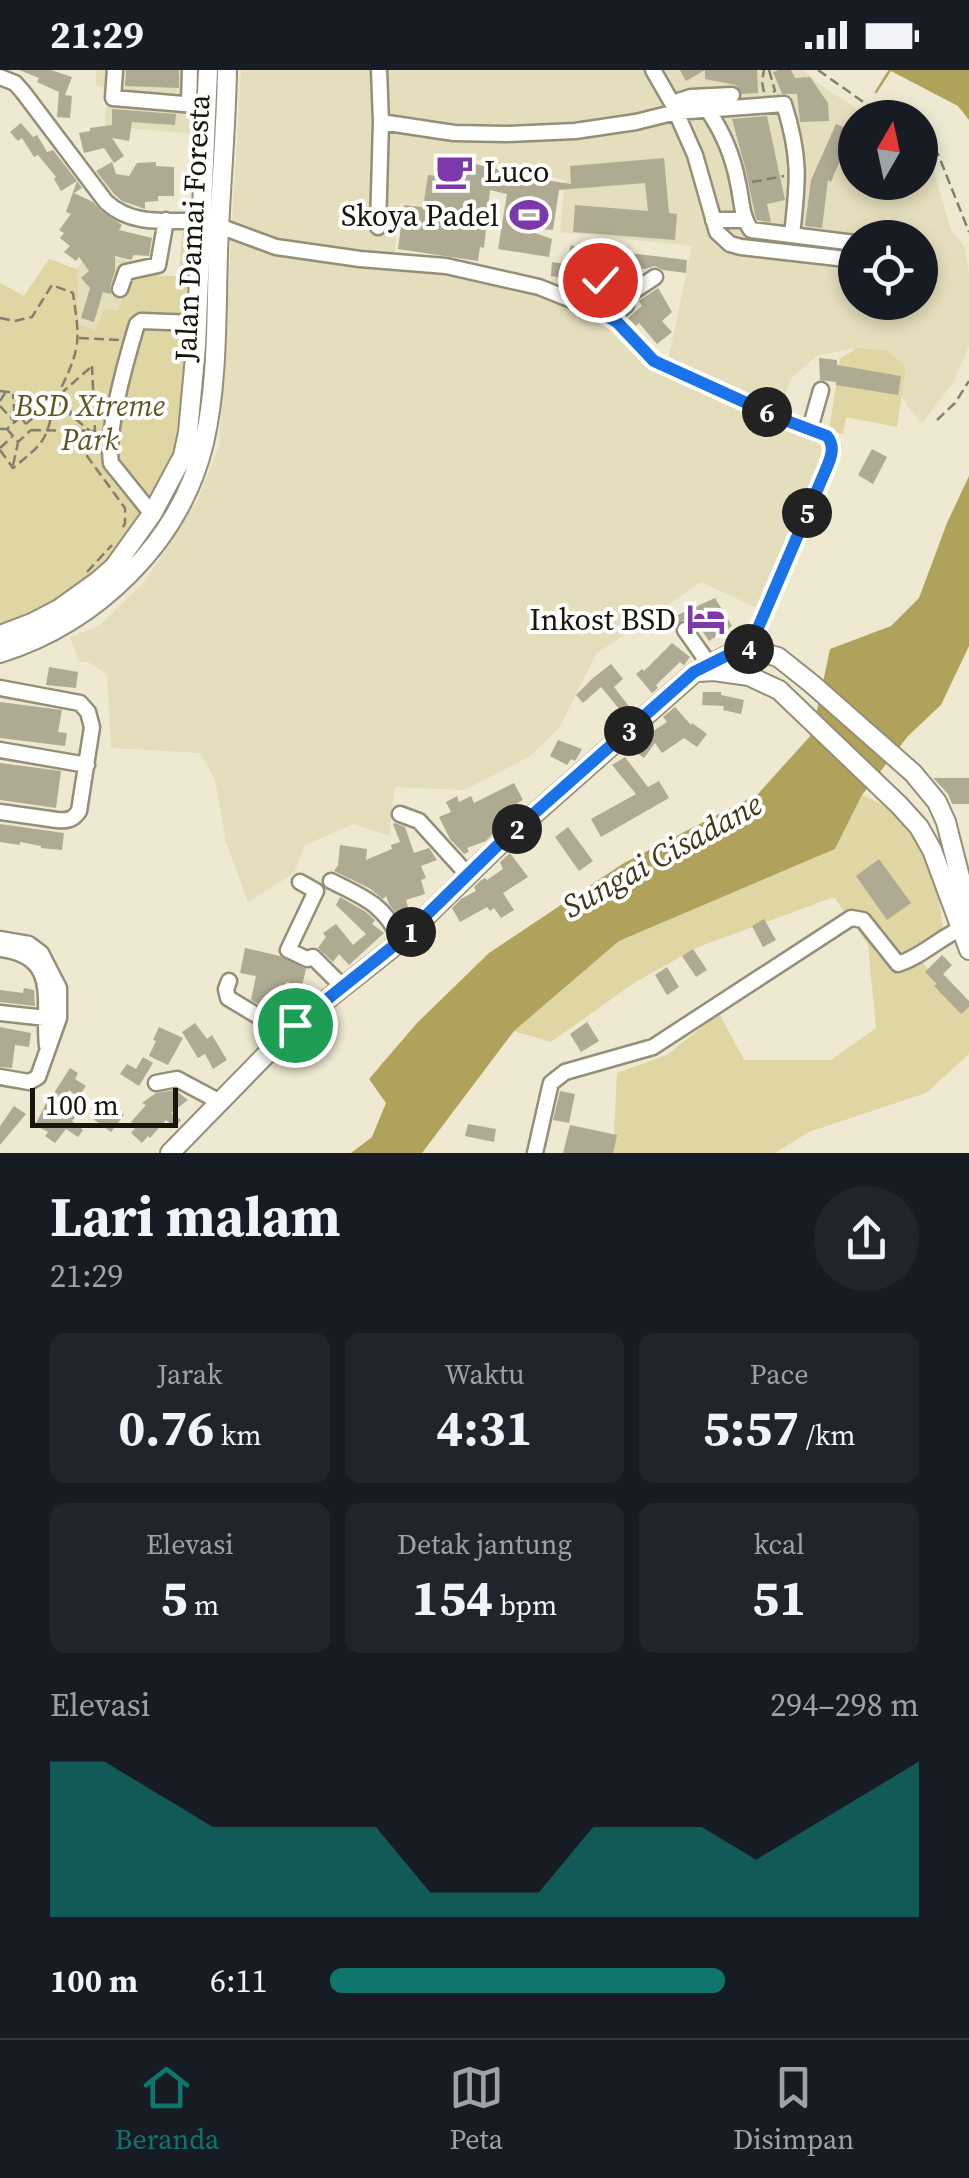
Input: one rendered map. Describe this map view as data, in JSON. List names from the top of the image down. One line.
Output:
{"streets":{"main road":["Jalan Damai Foresta"]},"water":["Sungai Cisadane"],"parks":["BSD Xtreme Park"],"places":{"cafe":["Luco"],"sports":["Skoya Padel"],"hotel":["Inkost BSD"]},"scale_bar":"100 m","north":"top","page":{"status":"21:29","pins":["6","5","4","3","2","1"],"scale":"100 m","heading":["Lari malam","21:29"],"stats":[["Jarak","0.76 km"],["Waktu","4:31"],["Pace","5:57 /km"],["Elevasi","5 m"],["Detak jantung","154 bpm"],["kcal","51"]],"chart":["Elevasi","294–298 m"],"list":[{"name":"100 m","note":"6:11"}],"tabs":["Beranda","Peta","Disimpan"]}}
